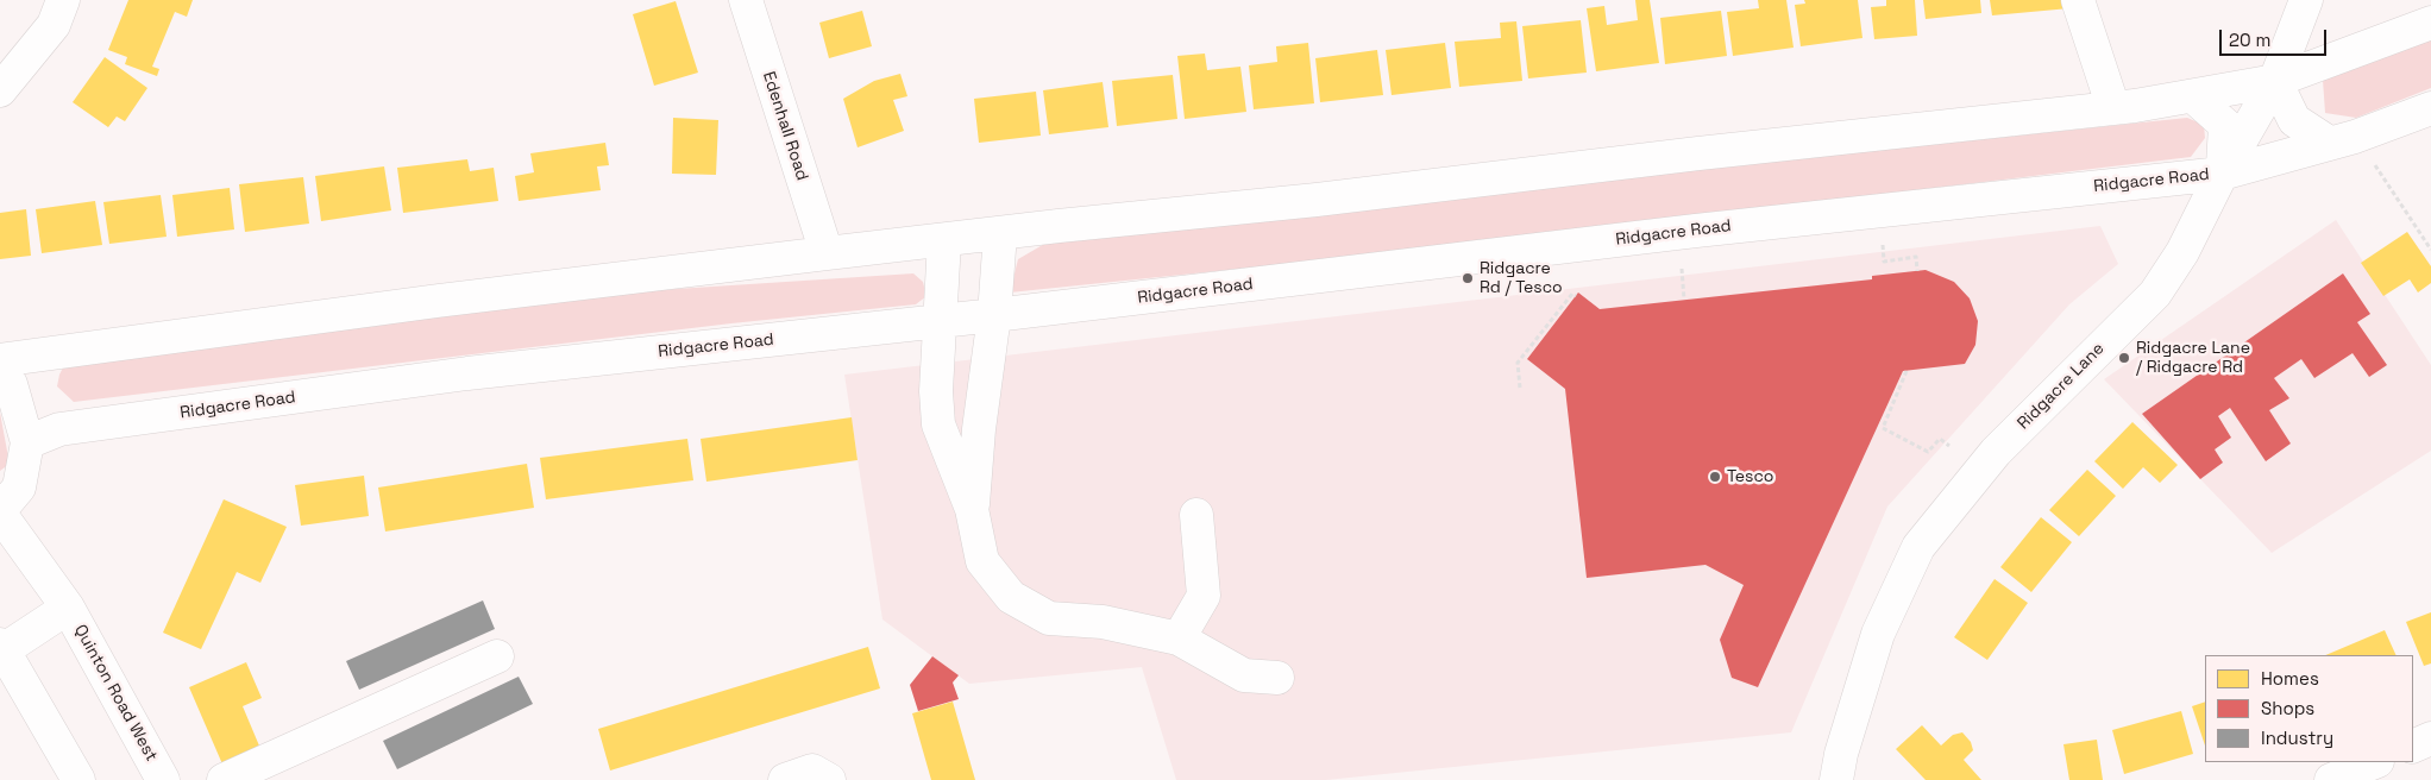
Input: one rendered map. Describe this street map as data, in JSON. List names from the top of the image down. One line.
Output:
{"streets":{"street":["Edenhall Road","Ridgacre Road","Ridgacre Lane","Quinton Road West"]},"crossings":[["Ridgacre Road","Ridgacre Lane"]],"places":["Ridgacre Rd / Tesco","Ridgacre Lane / Ridgacre Rd","Tesco"],"legend":["Homes","Shops","Industry"],"scale_bar":"20 m"}
